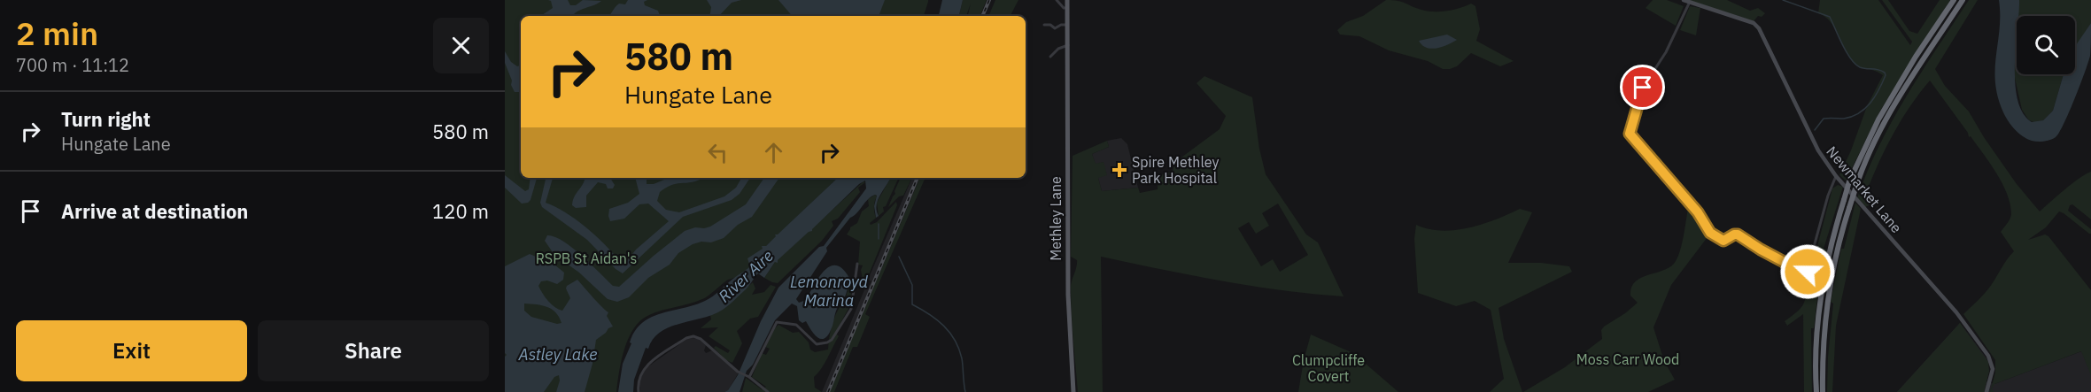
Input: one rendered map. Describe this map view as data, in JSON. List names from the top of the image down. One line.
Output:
{"streets":{"main road":["Newmarket Lane","Methley Lane"]},"water":["River Aire","Lemonroyd Marina","Astley Lake"],"parks":["RSPB St Aidan's","Moss Carr Wood","Clumpcliffe Covert"],"places":{"health":["Spire Methley Park Hospital"]},"page":{"heading":["2 min","700 m · 11:12"],"turn":["580 m","Hungate Lane"],"list":[{"name":"Turn right","note":"Hungate Lane","value":"580 m"},{"name":"Arrive at destination","value":"120 m"}],"buttons":["Exit","Share"]}}
